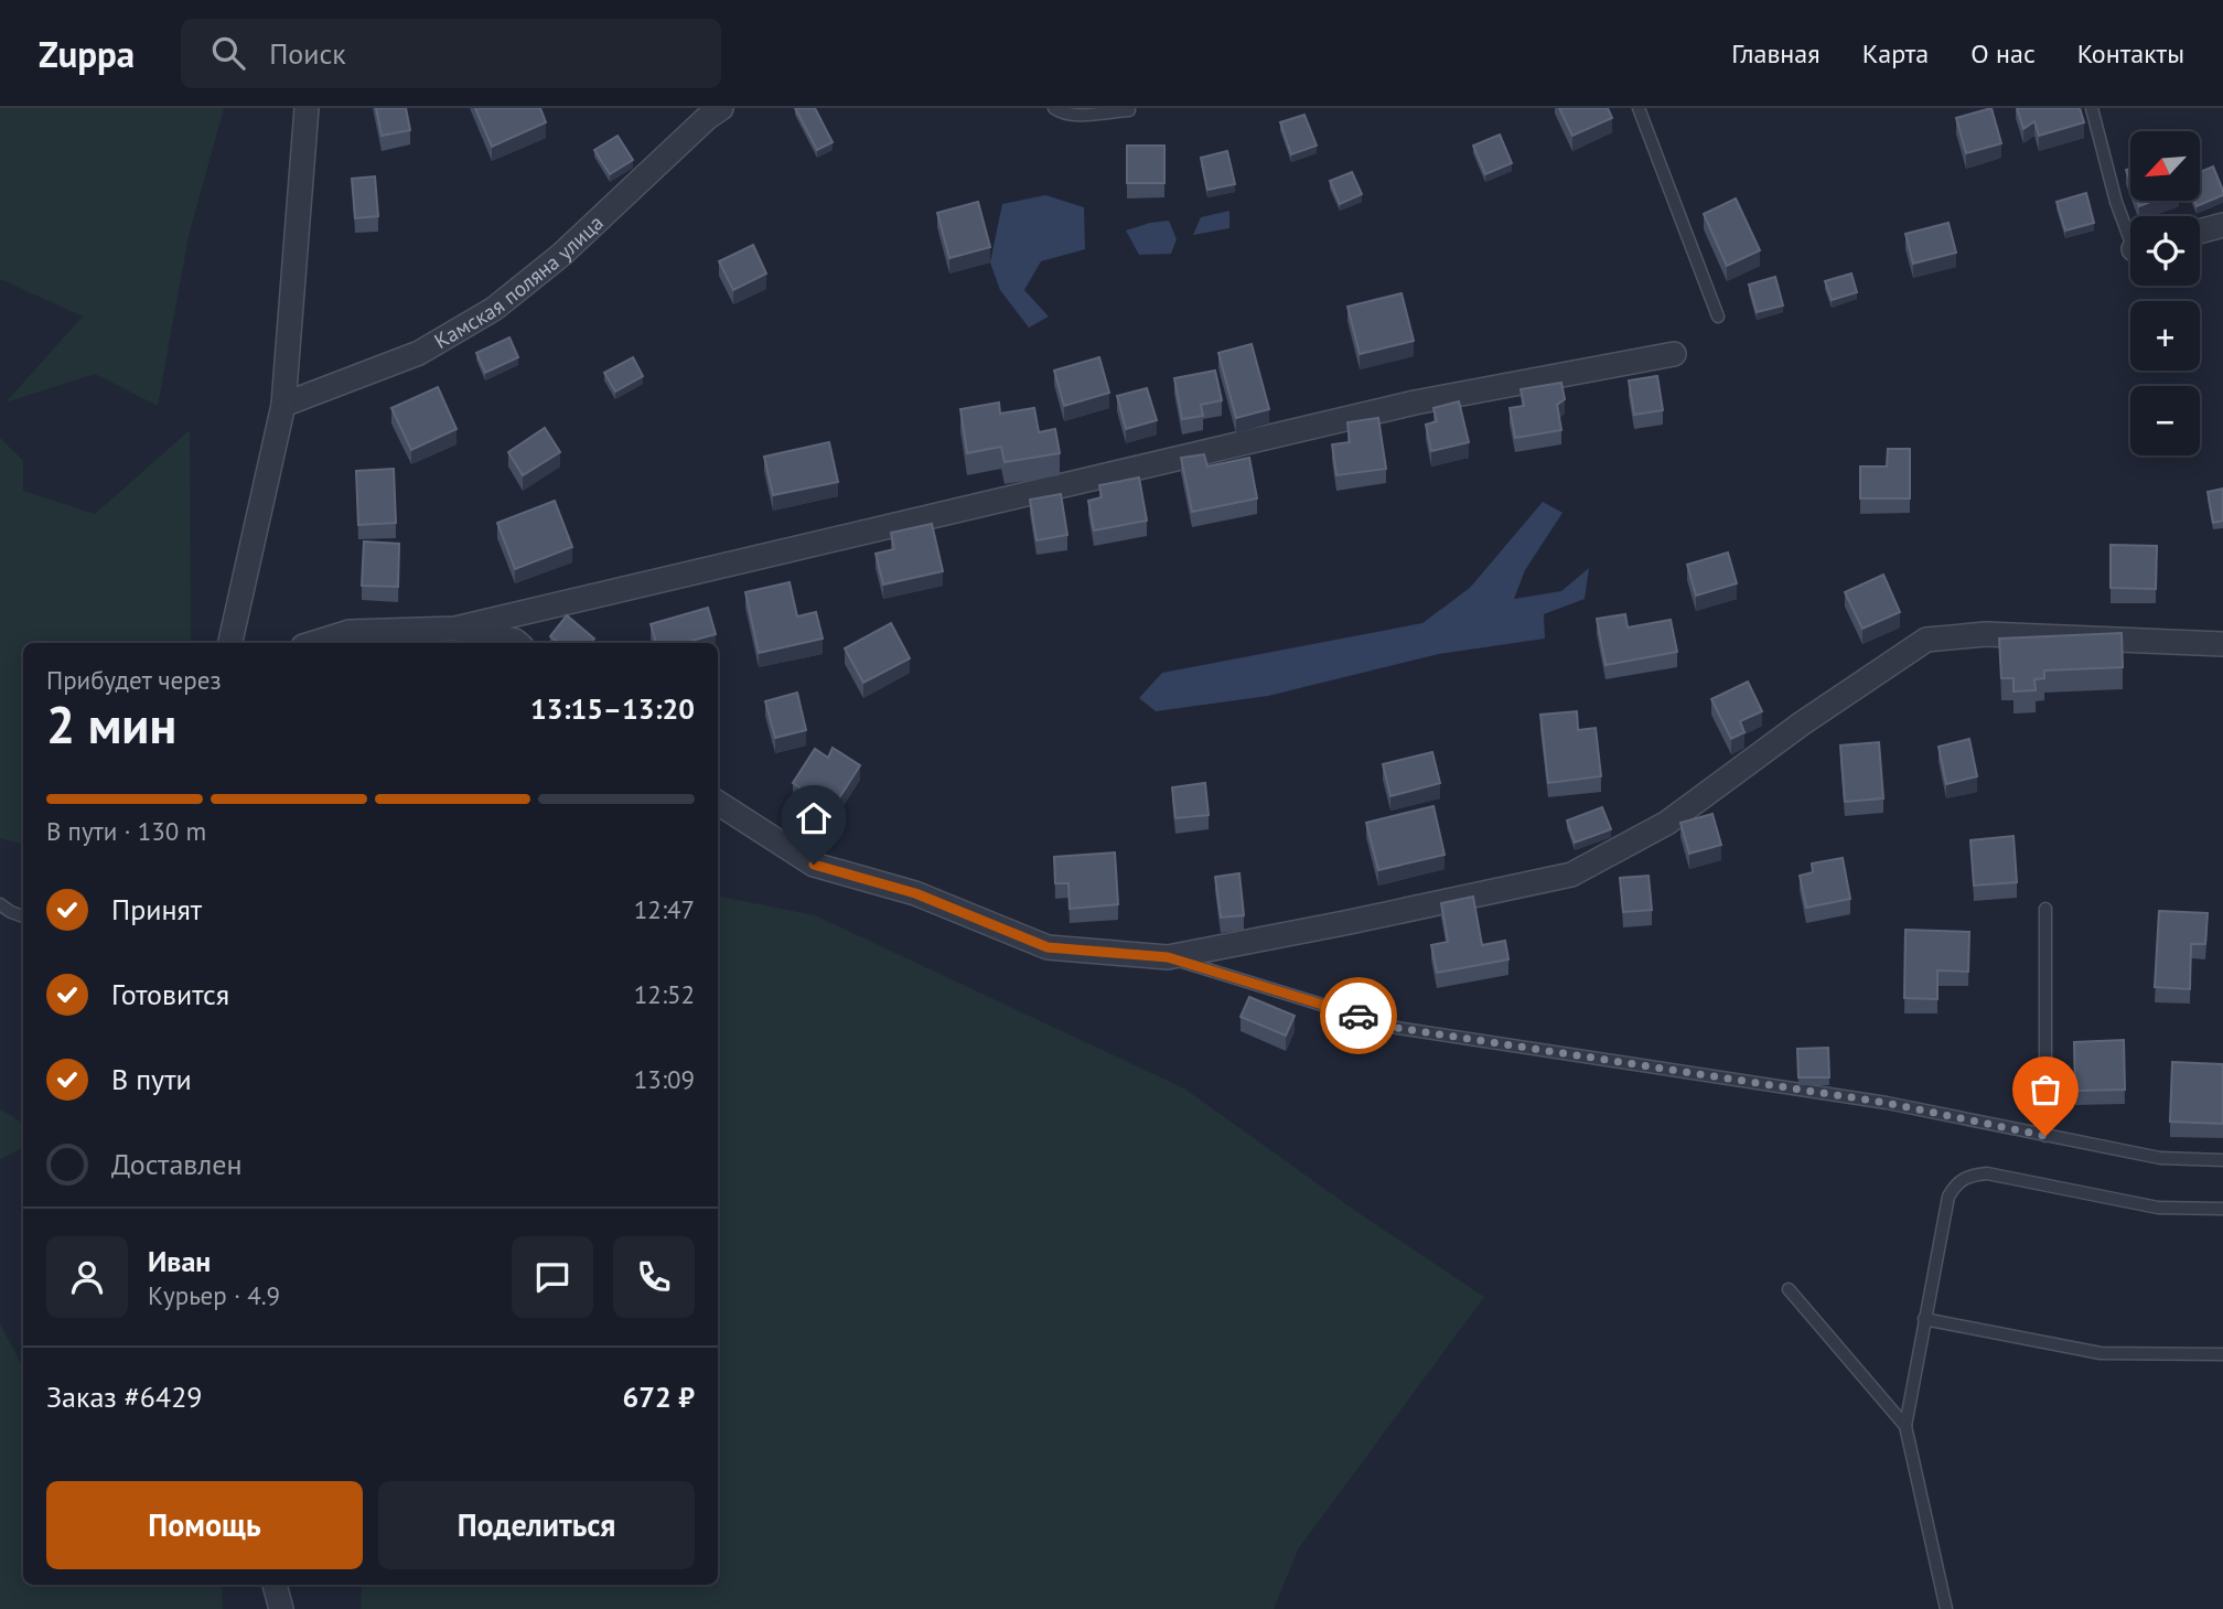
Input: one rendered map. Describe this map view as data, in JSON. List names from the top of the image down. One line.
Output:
{"streets":{"street":["Камская поляна улица"]},"north":"bottom left","page":{"header":"Zuppa","search":"Поиск","nav":["Главная","Карта","О нас","Контакты"],"map_buttons":["+","−"],"heading":["2 мин","Прибудет через","13:15–13:20"],"panel":["Иван","Курьер · 4.9","Заказ #6429","672 ₽"],"bar":"В пути · 130 m","list":[["Принят","12:47"],["Готовится","12:52"],["В пути","13:09"],"Доставлен"],"buttons":["Помощь","Поделиться"]}}
